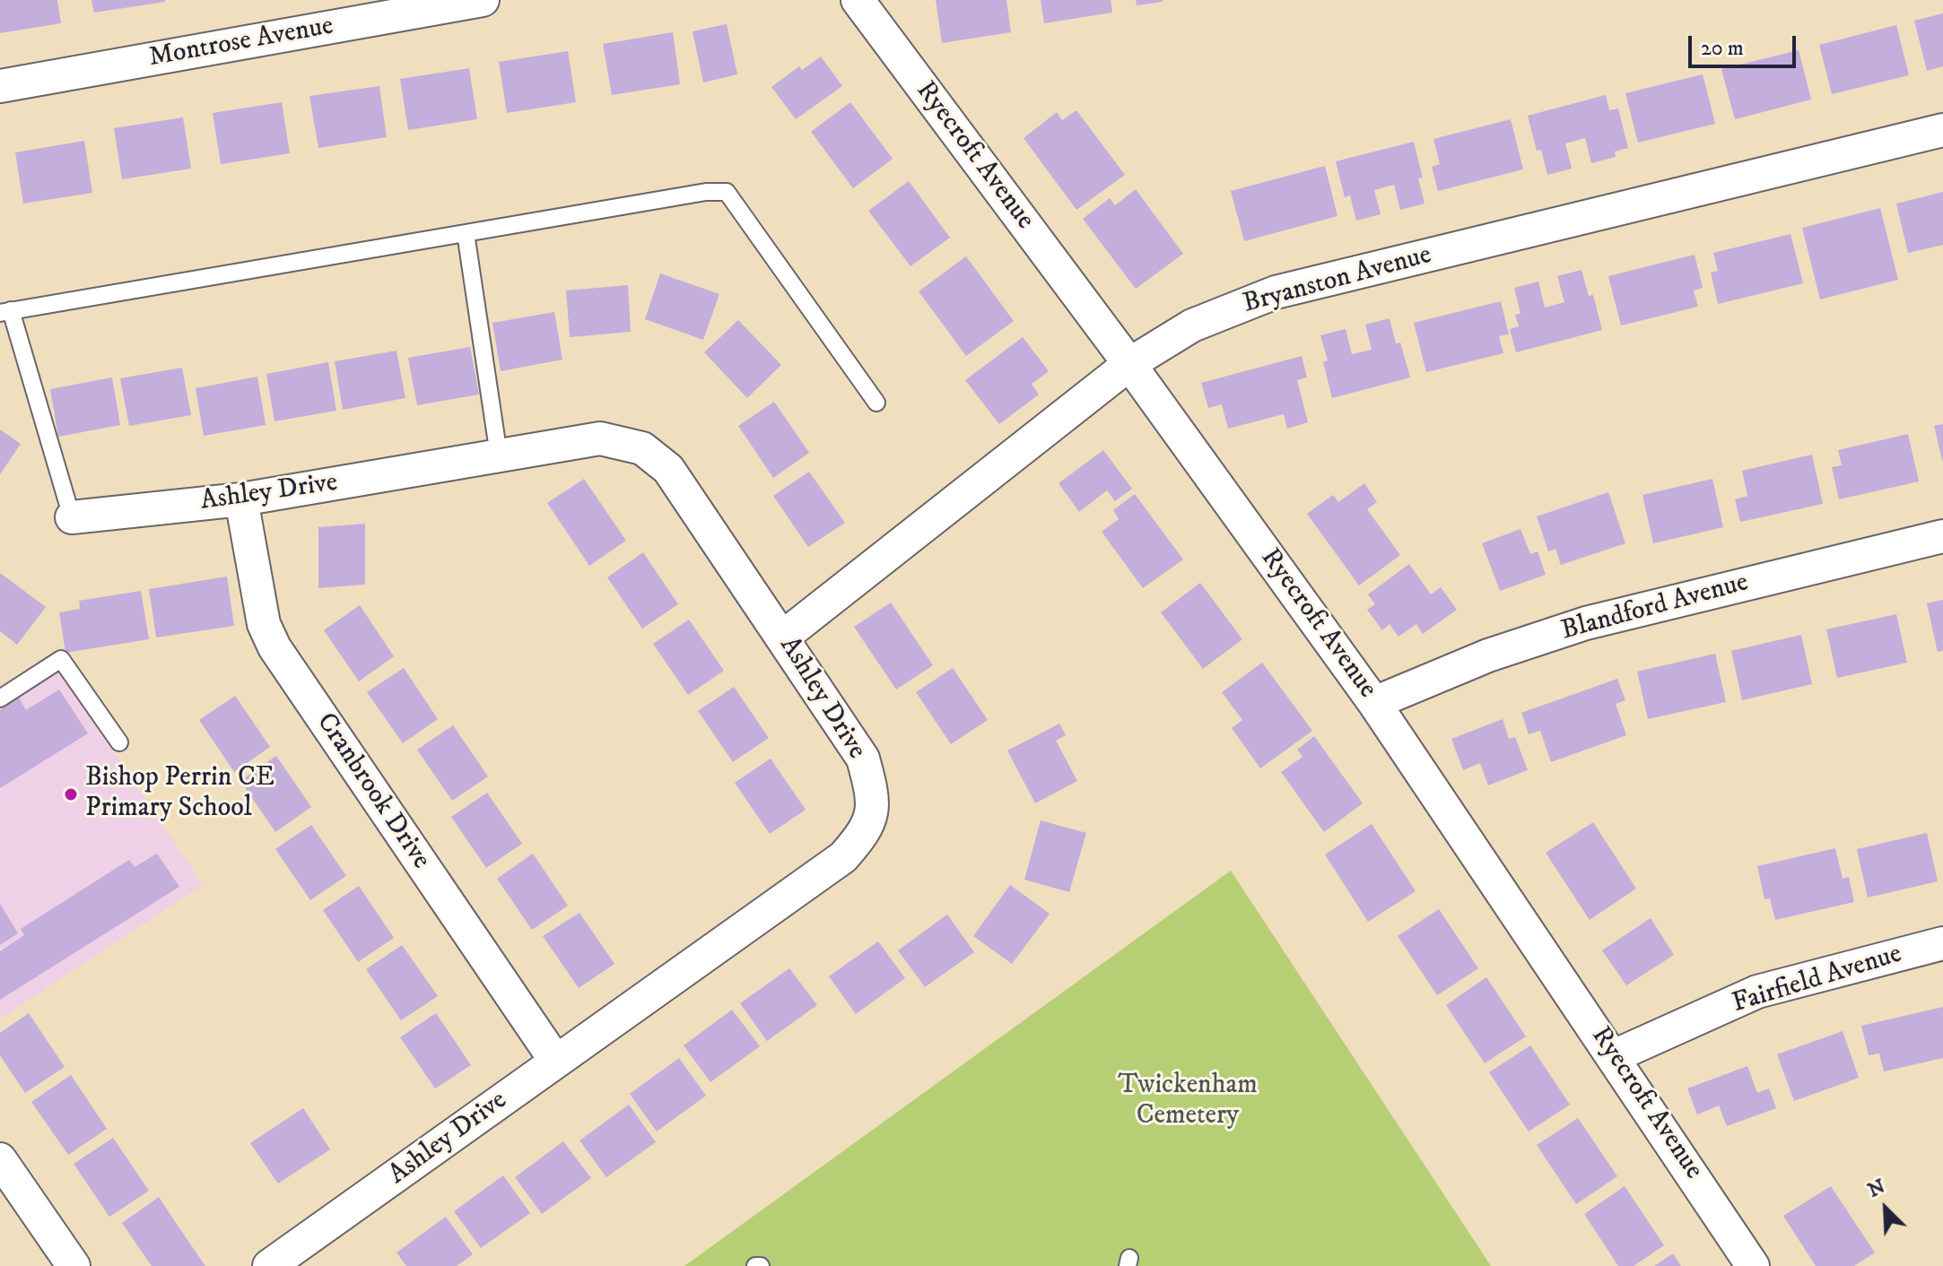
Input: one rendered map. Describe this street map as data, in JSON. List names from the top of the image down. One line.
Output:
{"streets":{"street":["Montrose Avenue","Ryecroft Avenue","Bryanston Avenue","Ashley Drive","Blandford Avenue","Cranbrook Drive","Fairfield Avenue"]},"crossings":[["Ryecroft Avenue","Bryanston Avenue"],["Ryecroft Avenue","Blandford Avenue"],["Ryecroft Avenue","Fairfield Avenue"],["Bryanston Avenue","Ashley Drive"],["Ashley Drive","Cranbrook Drive"]],"parks":["Twickenham Cemetery"],"places":["Bishop Perrin CE Primary School"],"scale_bar":"20 m","north":"top left"}
